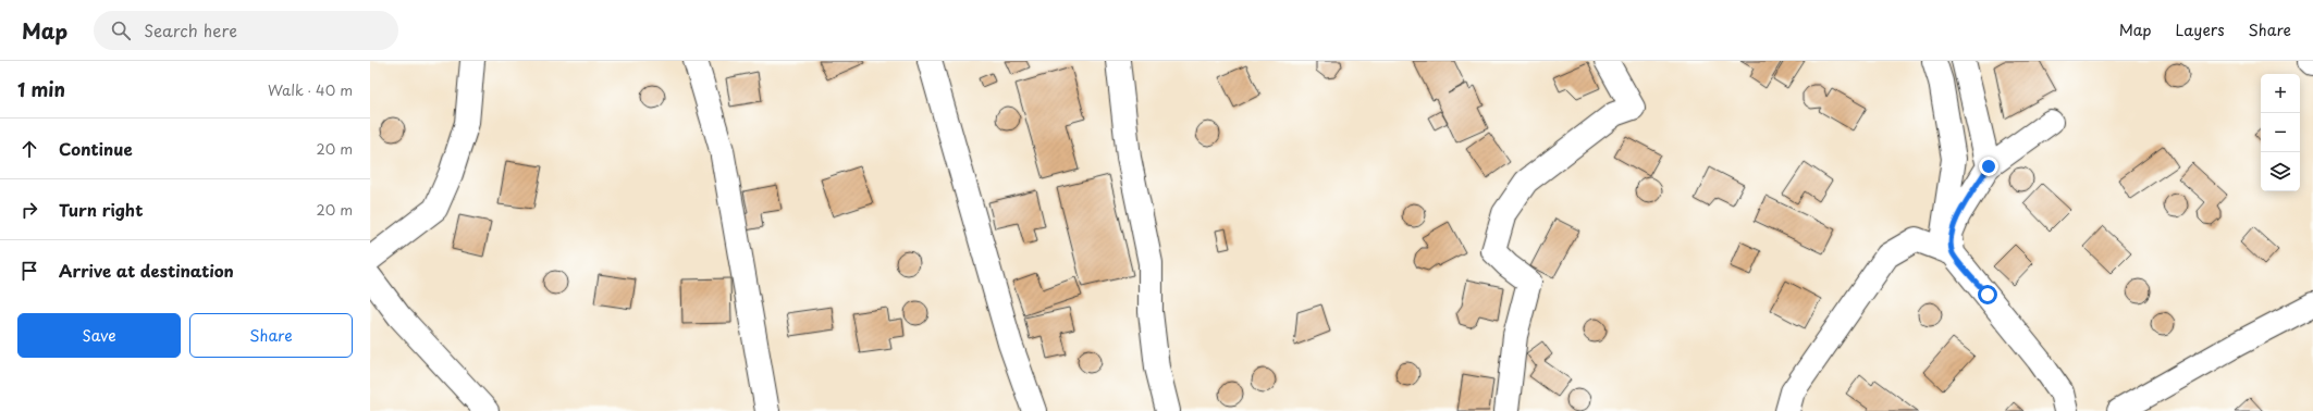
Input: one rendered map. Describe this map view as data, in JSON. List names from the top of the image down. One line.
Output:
{"page":{"header":"Map","search":"Search here","nav":["Map","Layers","Share"],"heading":["1 min","Walk · 40 m"],"map_buttons":["+","−"],"list":[["Continue","20 m"],["Turn right","20 m"],"Arrive at destination"],"buttons":["Save","Share"]}}
